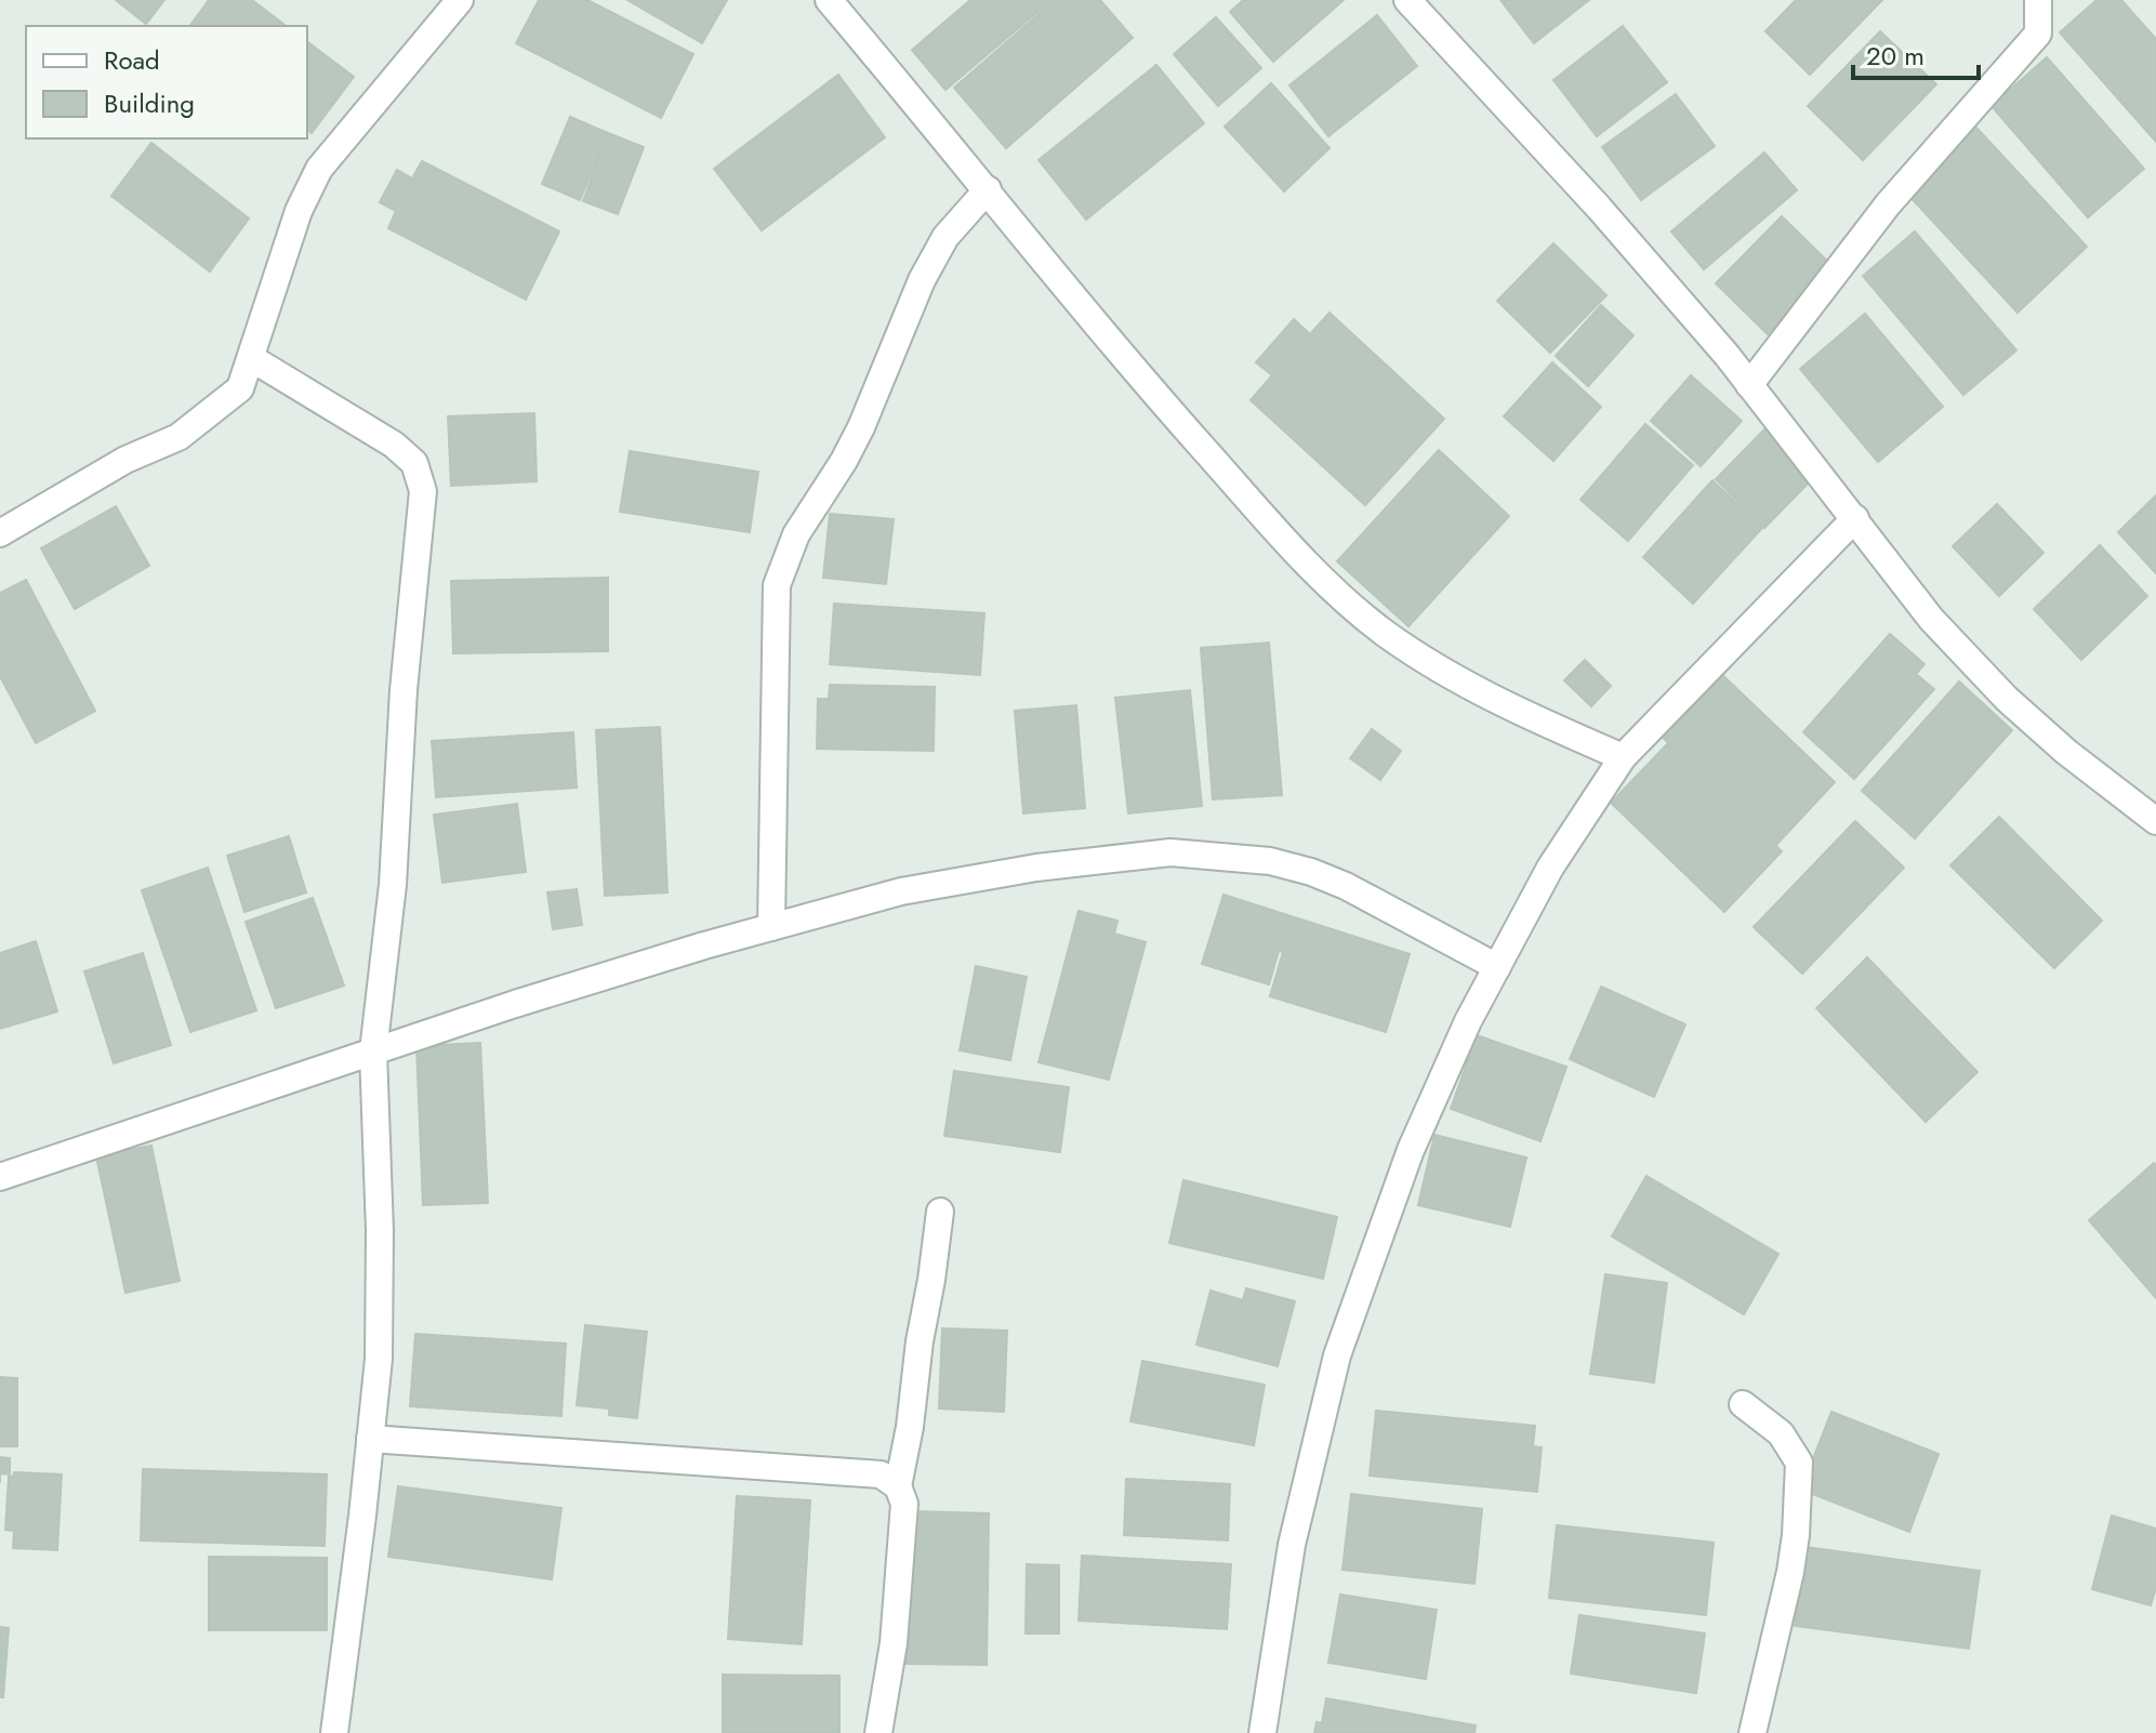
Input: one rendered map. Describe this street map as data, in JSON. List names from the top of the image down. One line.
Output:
{"legend":["Road","Building"],"scale_bar":"20 m"}
